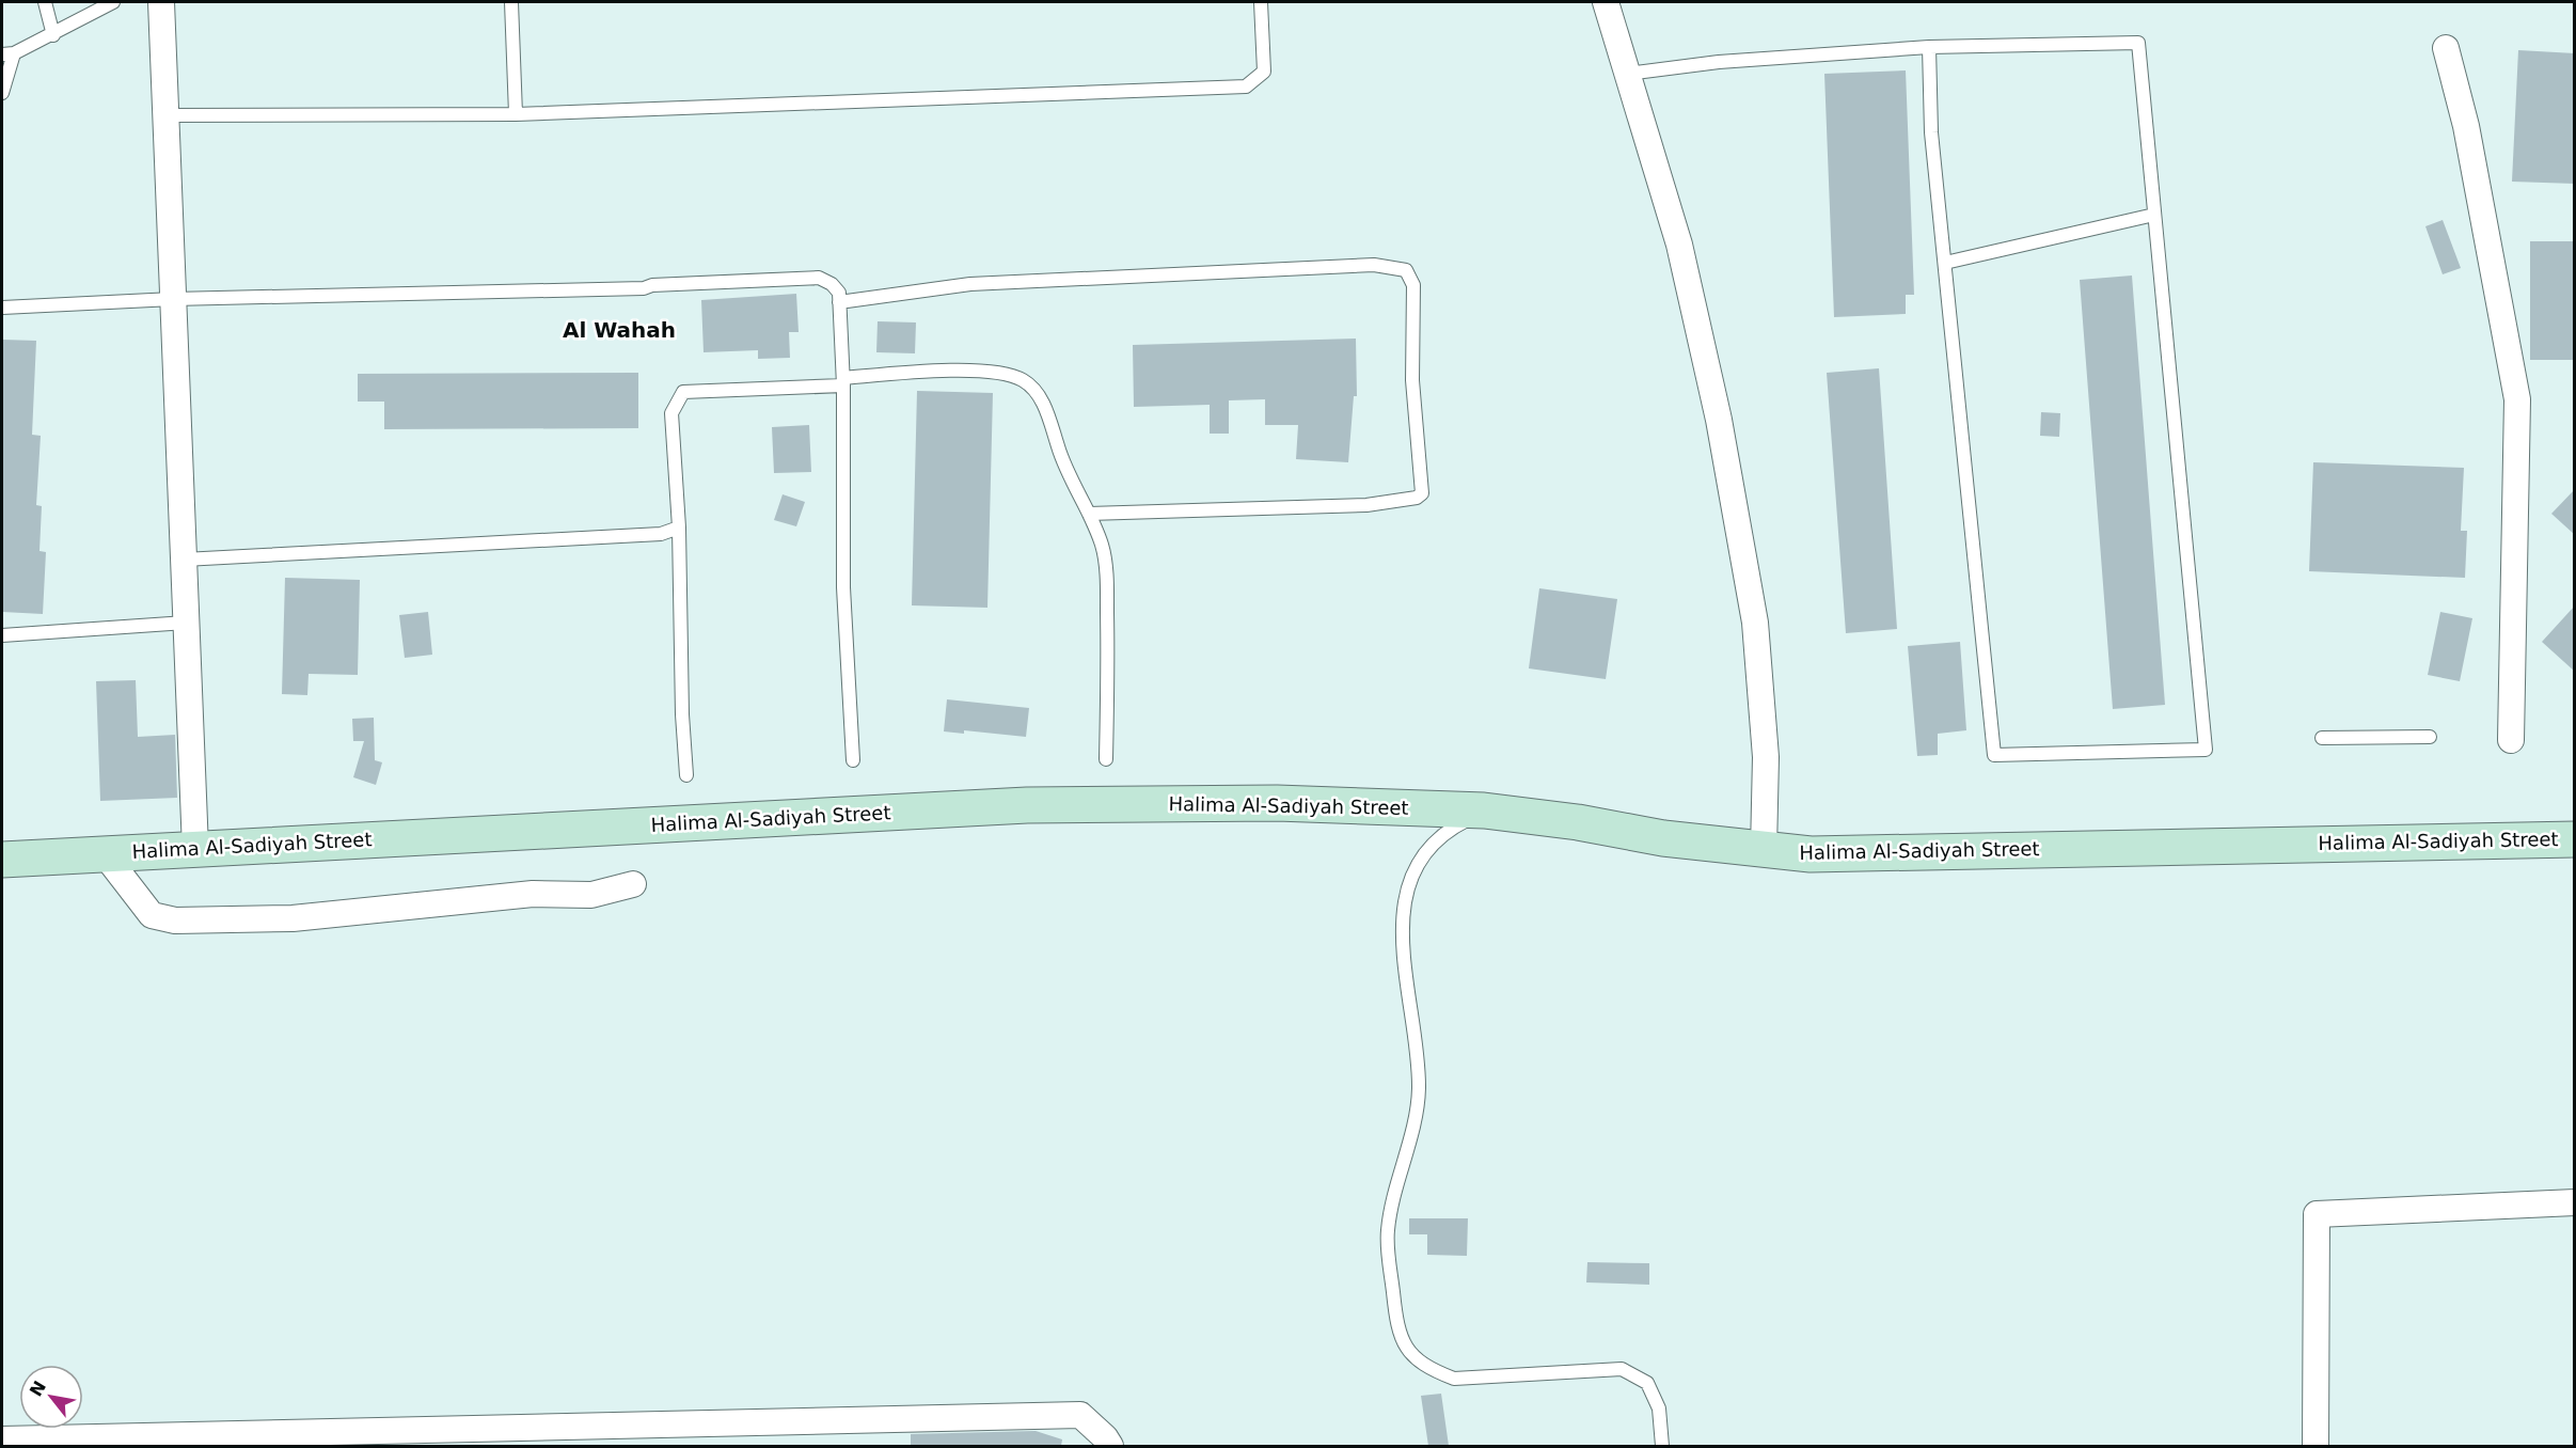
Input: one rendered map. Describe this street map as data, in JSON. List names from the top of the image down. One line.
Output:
{"streets":{"street":["Halima Al-Sadiyah Street"]},"districts":["Al Wahah"],"north":"top left"}
